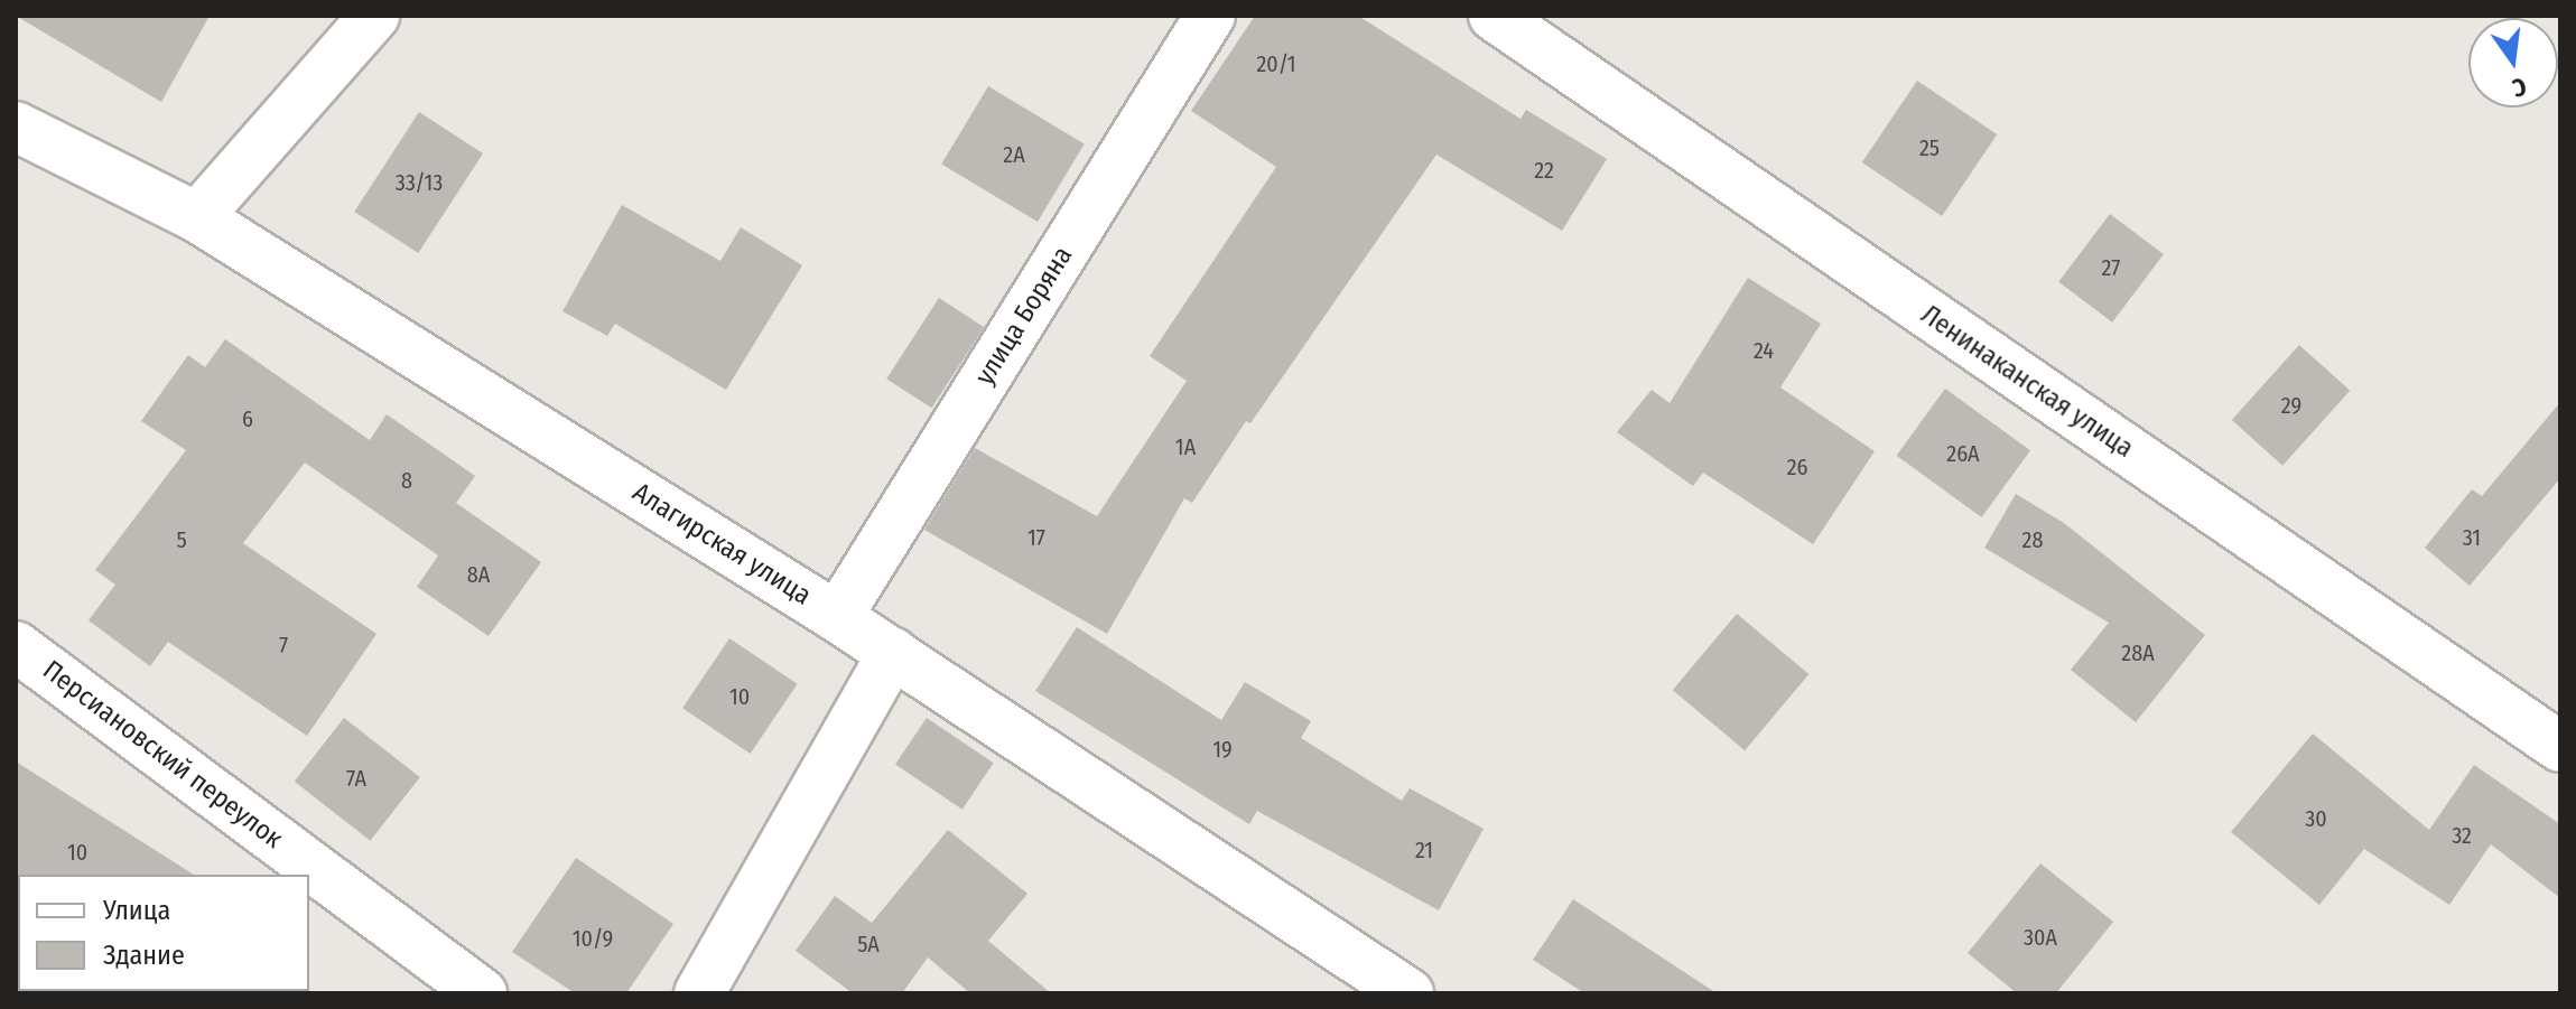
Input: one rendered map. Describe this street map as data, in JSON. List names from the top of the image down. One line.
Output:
{"streets":{"street":["улица Боряна","Ленинаканская улица","Алагирская улица","Персиановский переулок"]},"crossings":[["улица Боряна","Алагирская улица"]],"house_numbers":["20/1","25","2А","22","33/13","27","24","29","6","1А","26А","26","8","17","31","5","28","8А","7","28А","10","19","7А","30","32","21","10","30А","10/9","5А"],"legend":["Улица","Здание"],"north":"bottom"}
